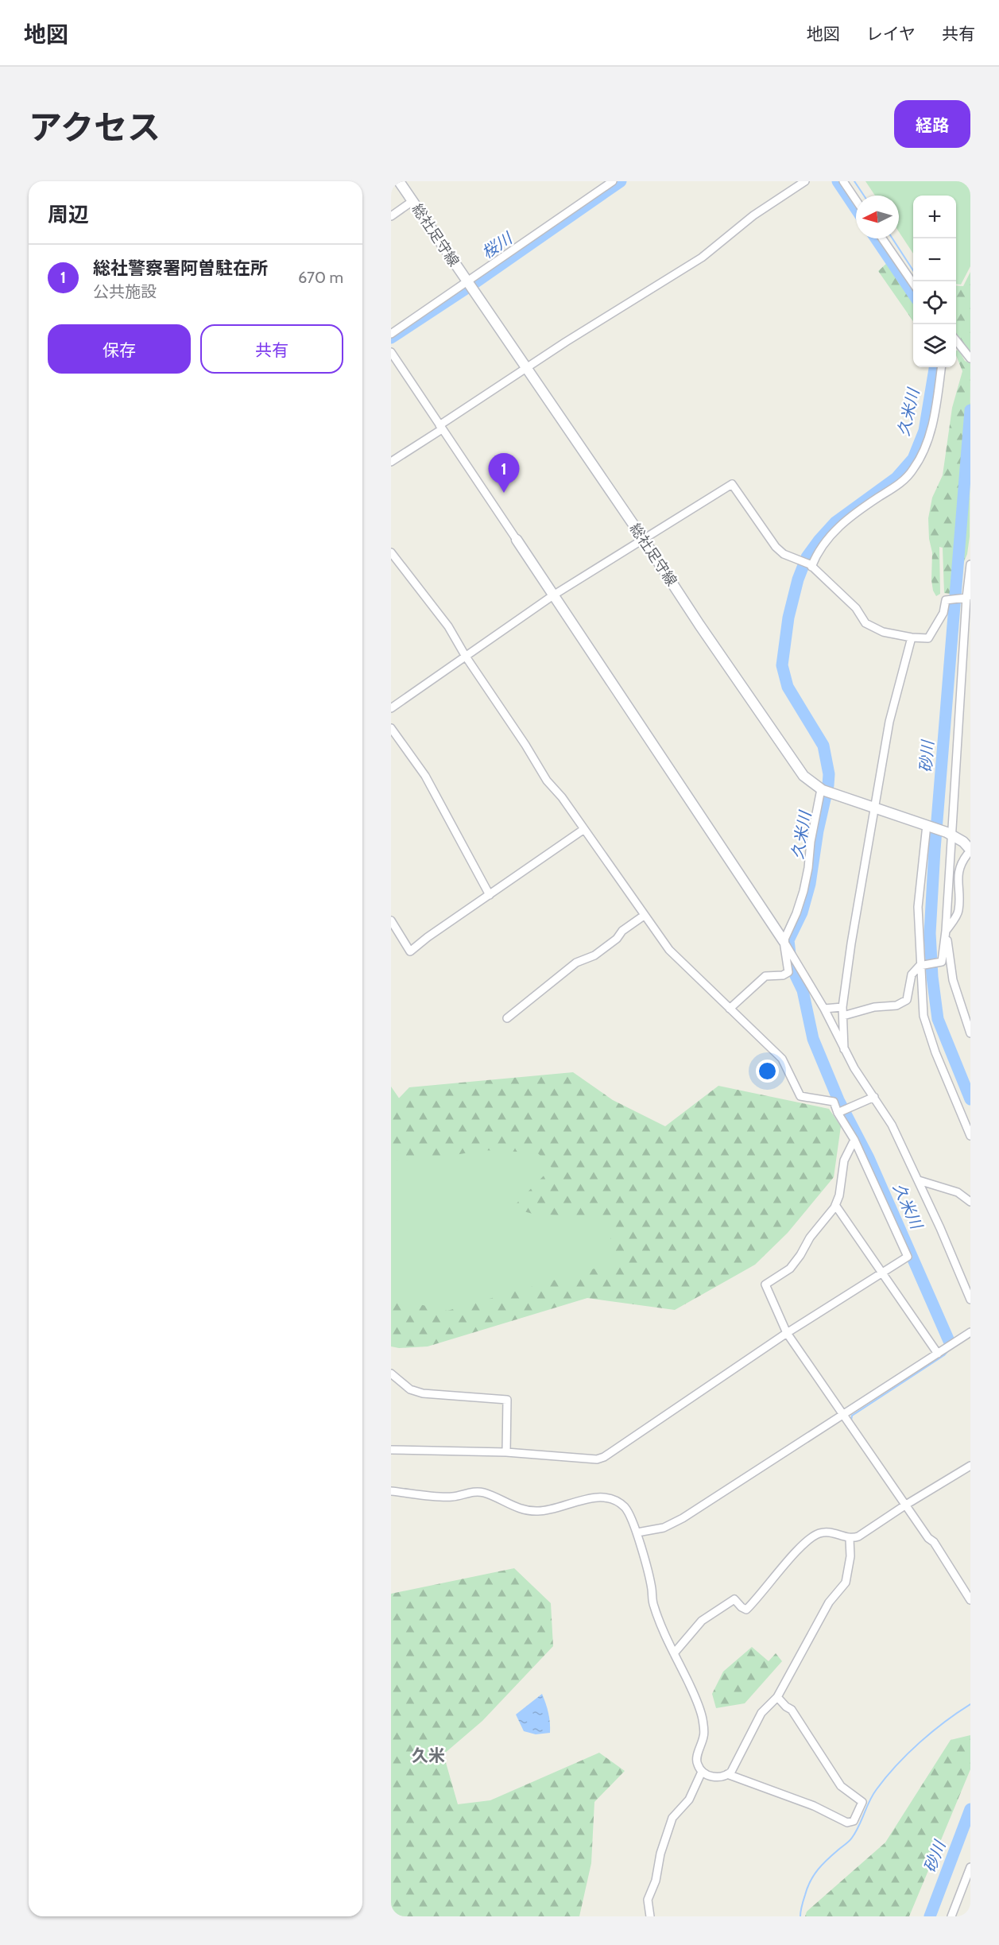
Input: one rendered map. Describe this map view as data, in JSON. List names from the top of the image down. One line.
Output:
{"streets":{"main road":["総社足守線"]},"districts":["久米"],"water":["桜川","久米川","砂川"],"north":"left","page":{"header":"地図","nav":["地図","レイヤ","共有"],"title":"アクセス","buttons":["経路",["保存","共有"]],"heading":"周辺","map_buttons":["+","−"],"list":[{"mark":"1","name":"総社警察署阿曽駐在所","note":"公共施設","value":"670 m"}],"pins":"1"}}
